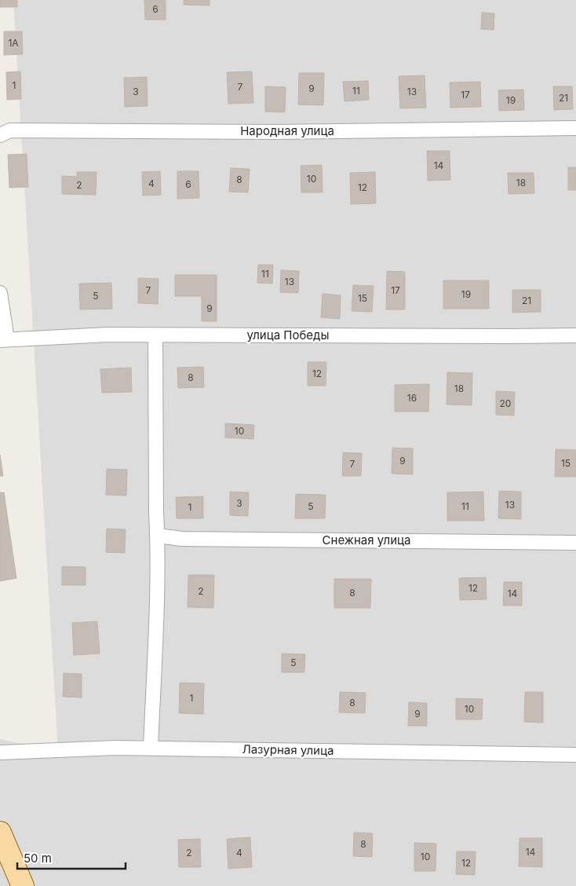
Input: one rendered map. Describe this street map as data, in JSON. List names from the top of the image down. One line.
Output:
{"streets":{"street":["Народная улица","улица Победы","Снежная улица","Лазурная улица"]},"house_numbers":["6","1А","1","7","9","11","3","13","17","21","19","14","10","8","18","4","6","2","12","11","13","7","17","19","5","15","21","9","12","8","18","16","20","10","9","15","7","3","13","5","11","1","12","2","8","14","5","1","8","10","9","8","14","2","4","10","12"],"scale_bar":"50 m"}
